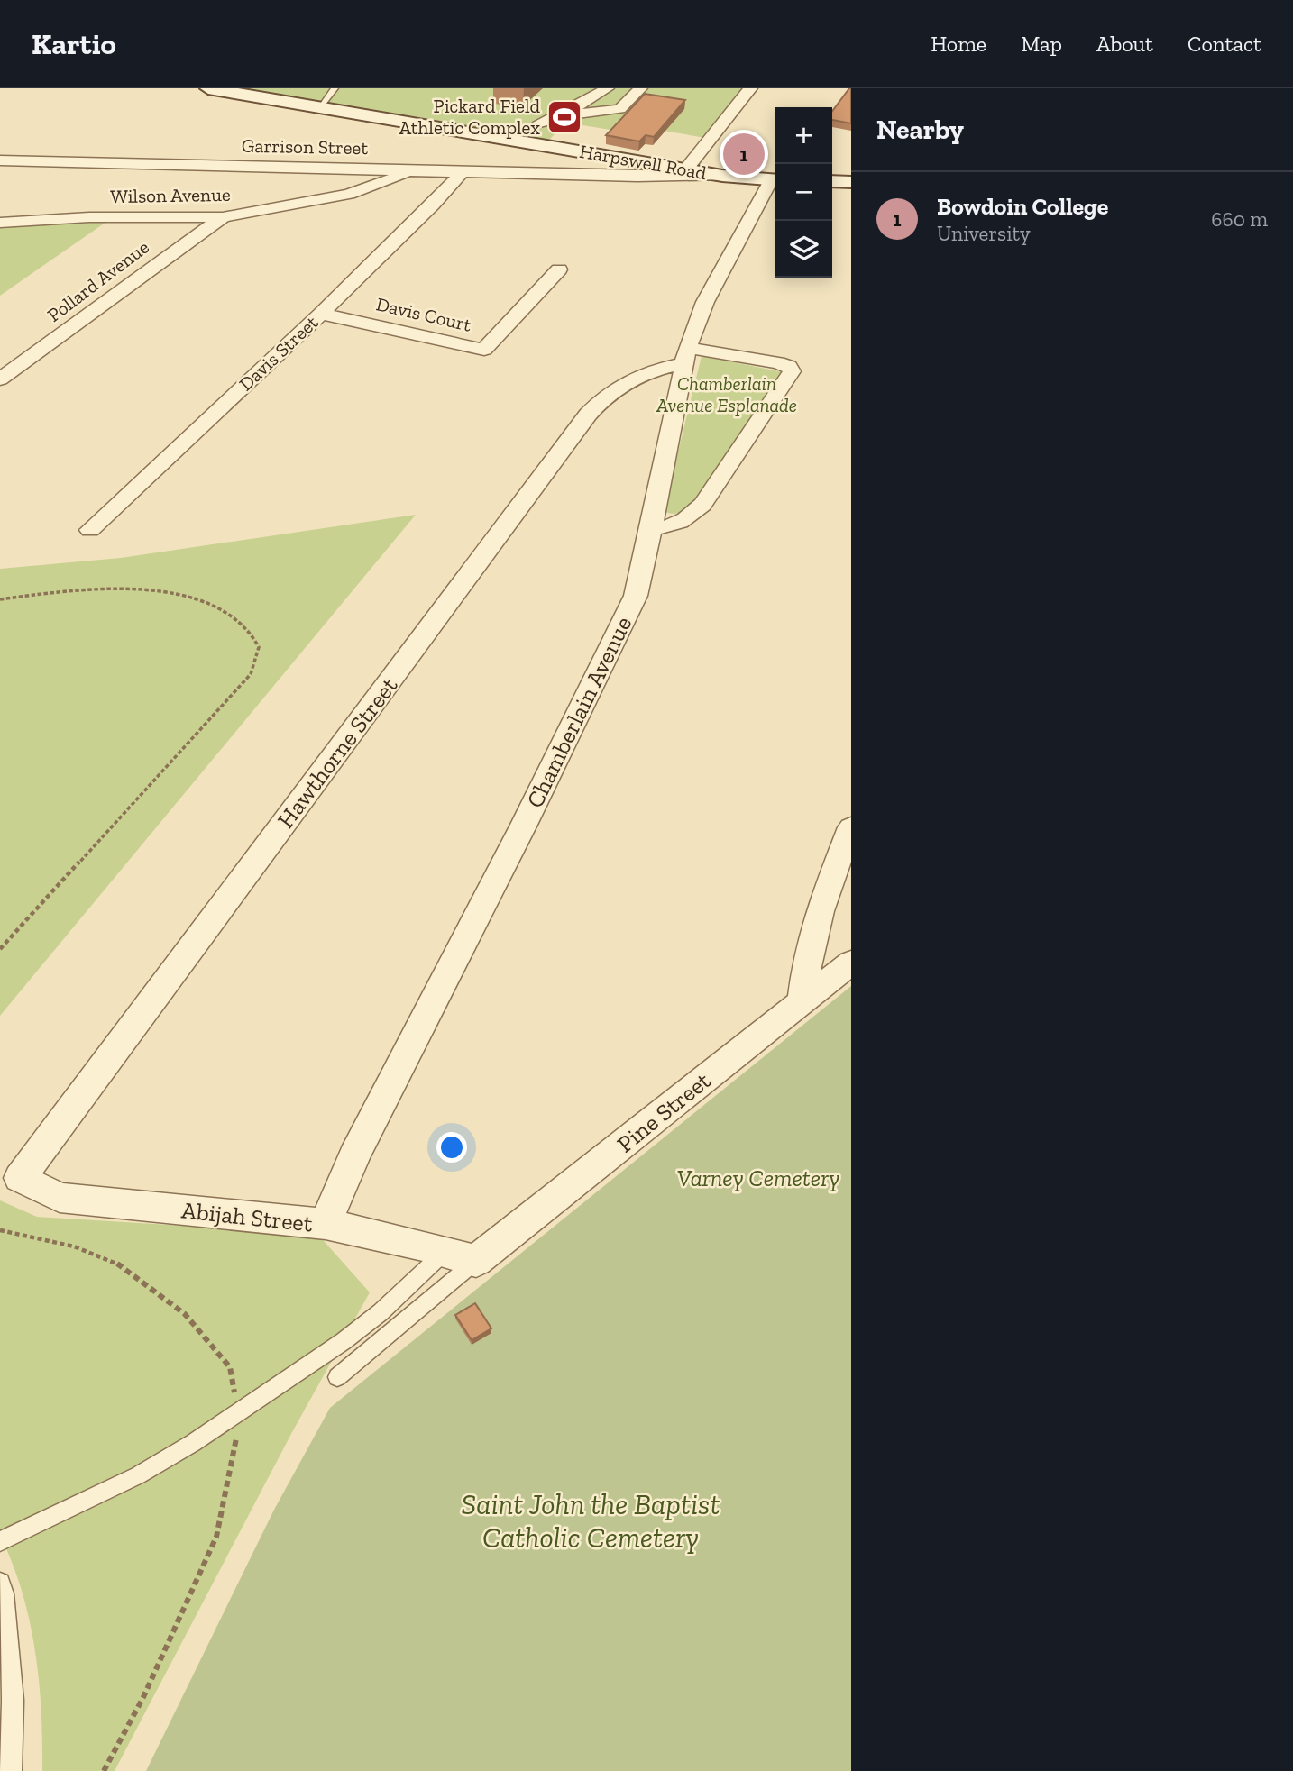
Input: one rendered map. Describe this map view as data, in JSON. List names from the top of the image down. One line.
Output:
{"streets":{"main road":["Harpswell Road"],"street":["Garrison Street","Wilson Avenue","Pollard Avenue","Davis Court","Davis Street","Chamberlain Avenue","Hawthorne Street","Pine Street","Abijah Street"]},"crossings":[["Garrison Street","Harpswell Road"],["Garrison Street","Wilson Avenue"],["Garrison Street","Davis Street"],["Harpswell Road","Chamberlain Avenue"],["Wilson Avenue","Pollard Avenue"],["Davis Court","Davis Street"],["Chamberlain Avenue","Hawthorne Street"],["Chamberlain Avenue","Abijah Street"],["Hawthorne Street","Abijah Street"],["Pine Street","Abijah Street"]],"parks":["Chamberlain Avenue Esplanade","Varney Cemetery","Saint John the Baptist Catholic Cemetery"],"places":{"sports":["Pickard Field Athletic Complex"]},"page":{"header":"Kartio","nav":["Home","Map","About","Contact"],"heading":"Nearby","map_buttons":["+","−"],"pins":"1","list":[{"mark":"1","name":"Bowdoin College","note":"University","value":"660 m"}]}}
